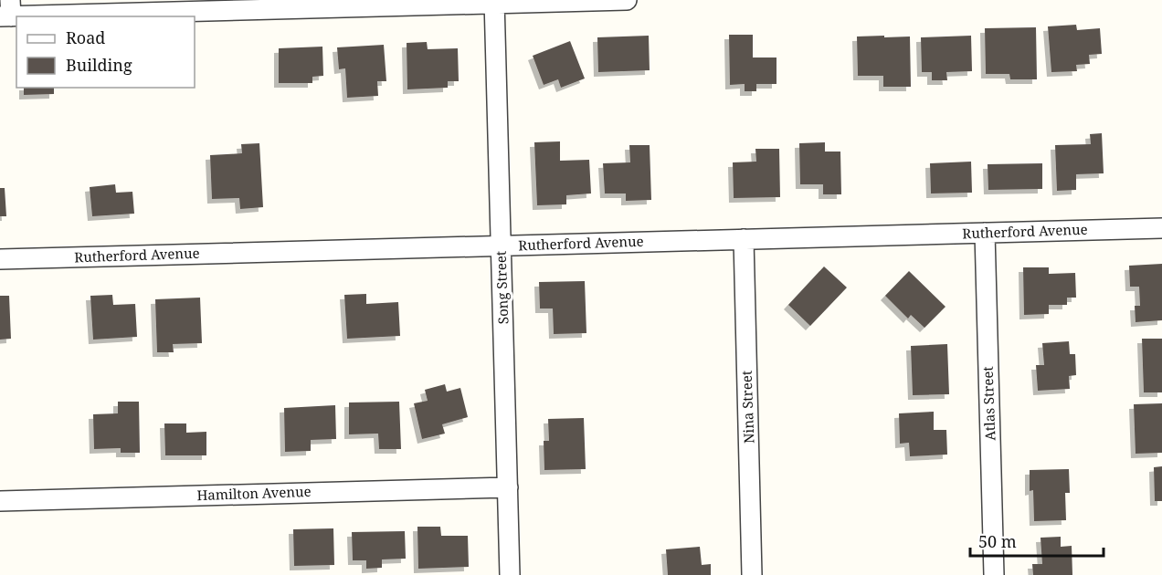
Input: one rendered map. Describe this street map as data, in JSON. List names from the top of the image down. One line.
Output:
{"streets":{"street":["Rutherford Avenue","Song Street","Atlas Street","Nina Street","Hamilton Avenue"]},"crossings":[["Rutherford Avenue","Song Street"],["Rutherford Avenue","Atlas Street"],["Rutherford Avenue","Nina Street"],["Song Street","Hamilton Avenue"]],"legend":["Road","Building"],"scale_bar":"50 m"}
